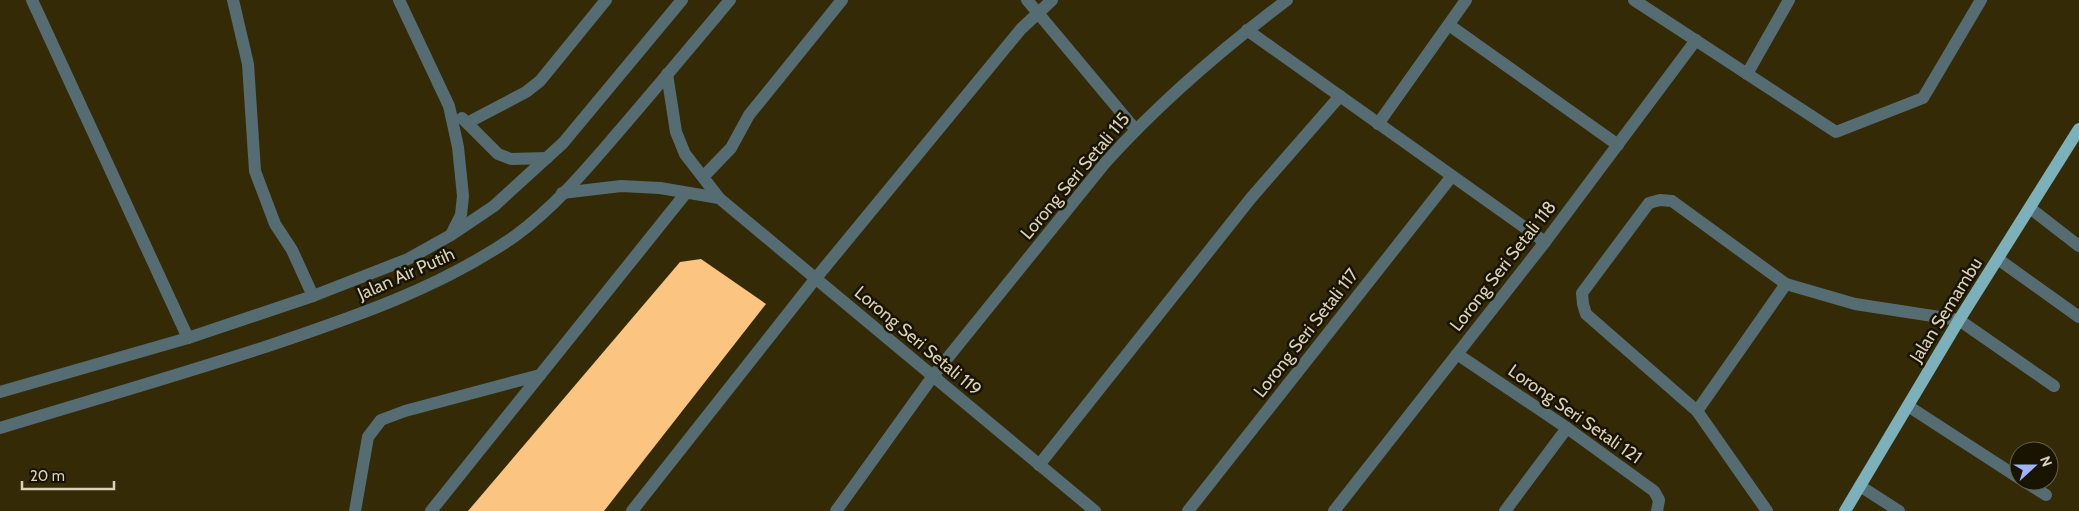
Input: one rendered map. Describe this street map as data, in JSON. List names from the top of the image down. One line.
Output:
{"streets":{"main road":["Jalan Semambu"],"street":["Lorong Seri Setali 115","Lorong Seri Setali 118","Jalan Air Putih","Lorong Seri Setali 117","Lorong Seri Setali 119","Lorong Seri Setali 121"]},"crossings":[["Lorong Seri Setali 115","Lorong Seri Setali 119"],["Lorong Seri Setali 118","Lorong Seri Setali 121"],["Jalan Air Putih","Lorong Seri Setali 119"]],"scale_bar":"20 m","north":"right"}
